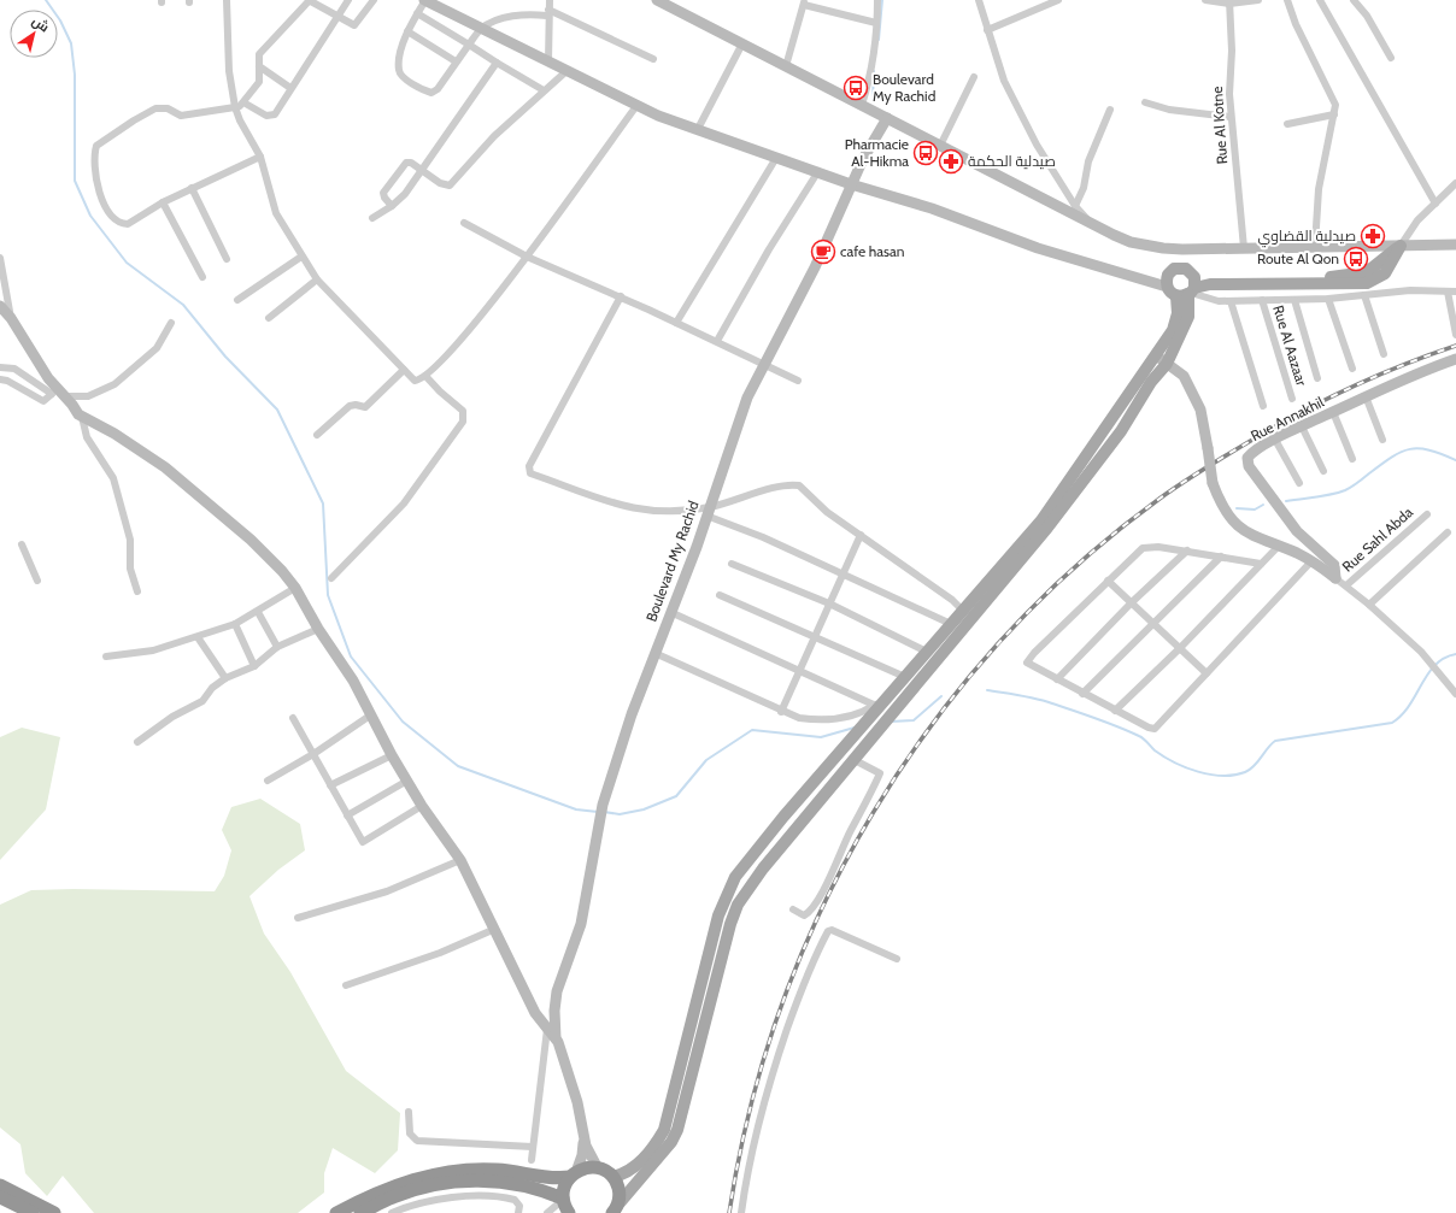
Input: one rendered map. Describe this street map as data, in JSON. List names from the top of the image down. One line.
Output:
{"streets":{"street":["Rue Al Kotne","Rue Al Aazaar","Rue Annakhil","Rue Sahl Abda","Boulevard My Rachid"]},"places":{"bus stop":["Boulevard My Rachid","Pharmacie Al-Hikma","Route Al Qon"],"pharmacy":["صيدلية الحكمة","صيدلية القضاوي"],"cafe":["cafe hasan"]},"north":"top right"}
